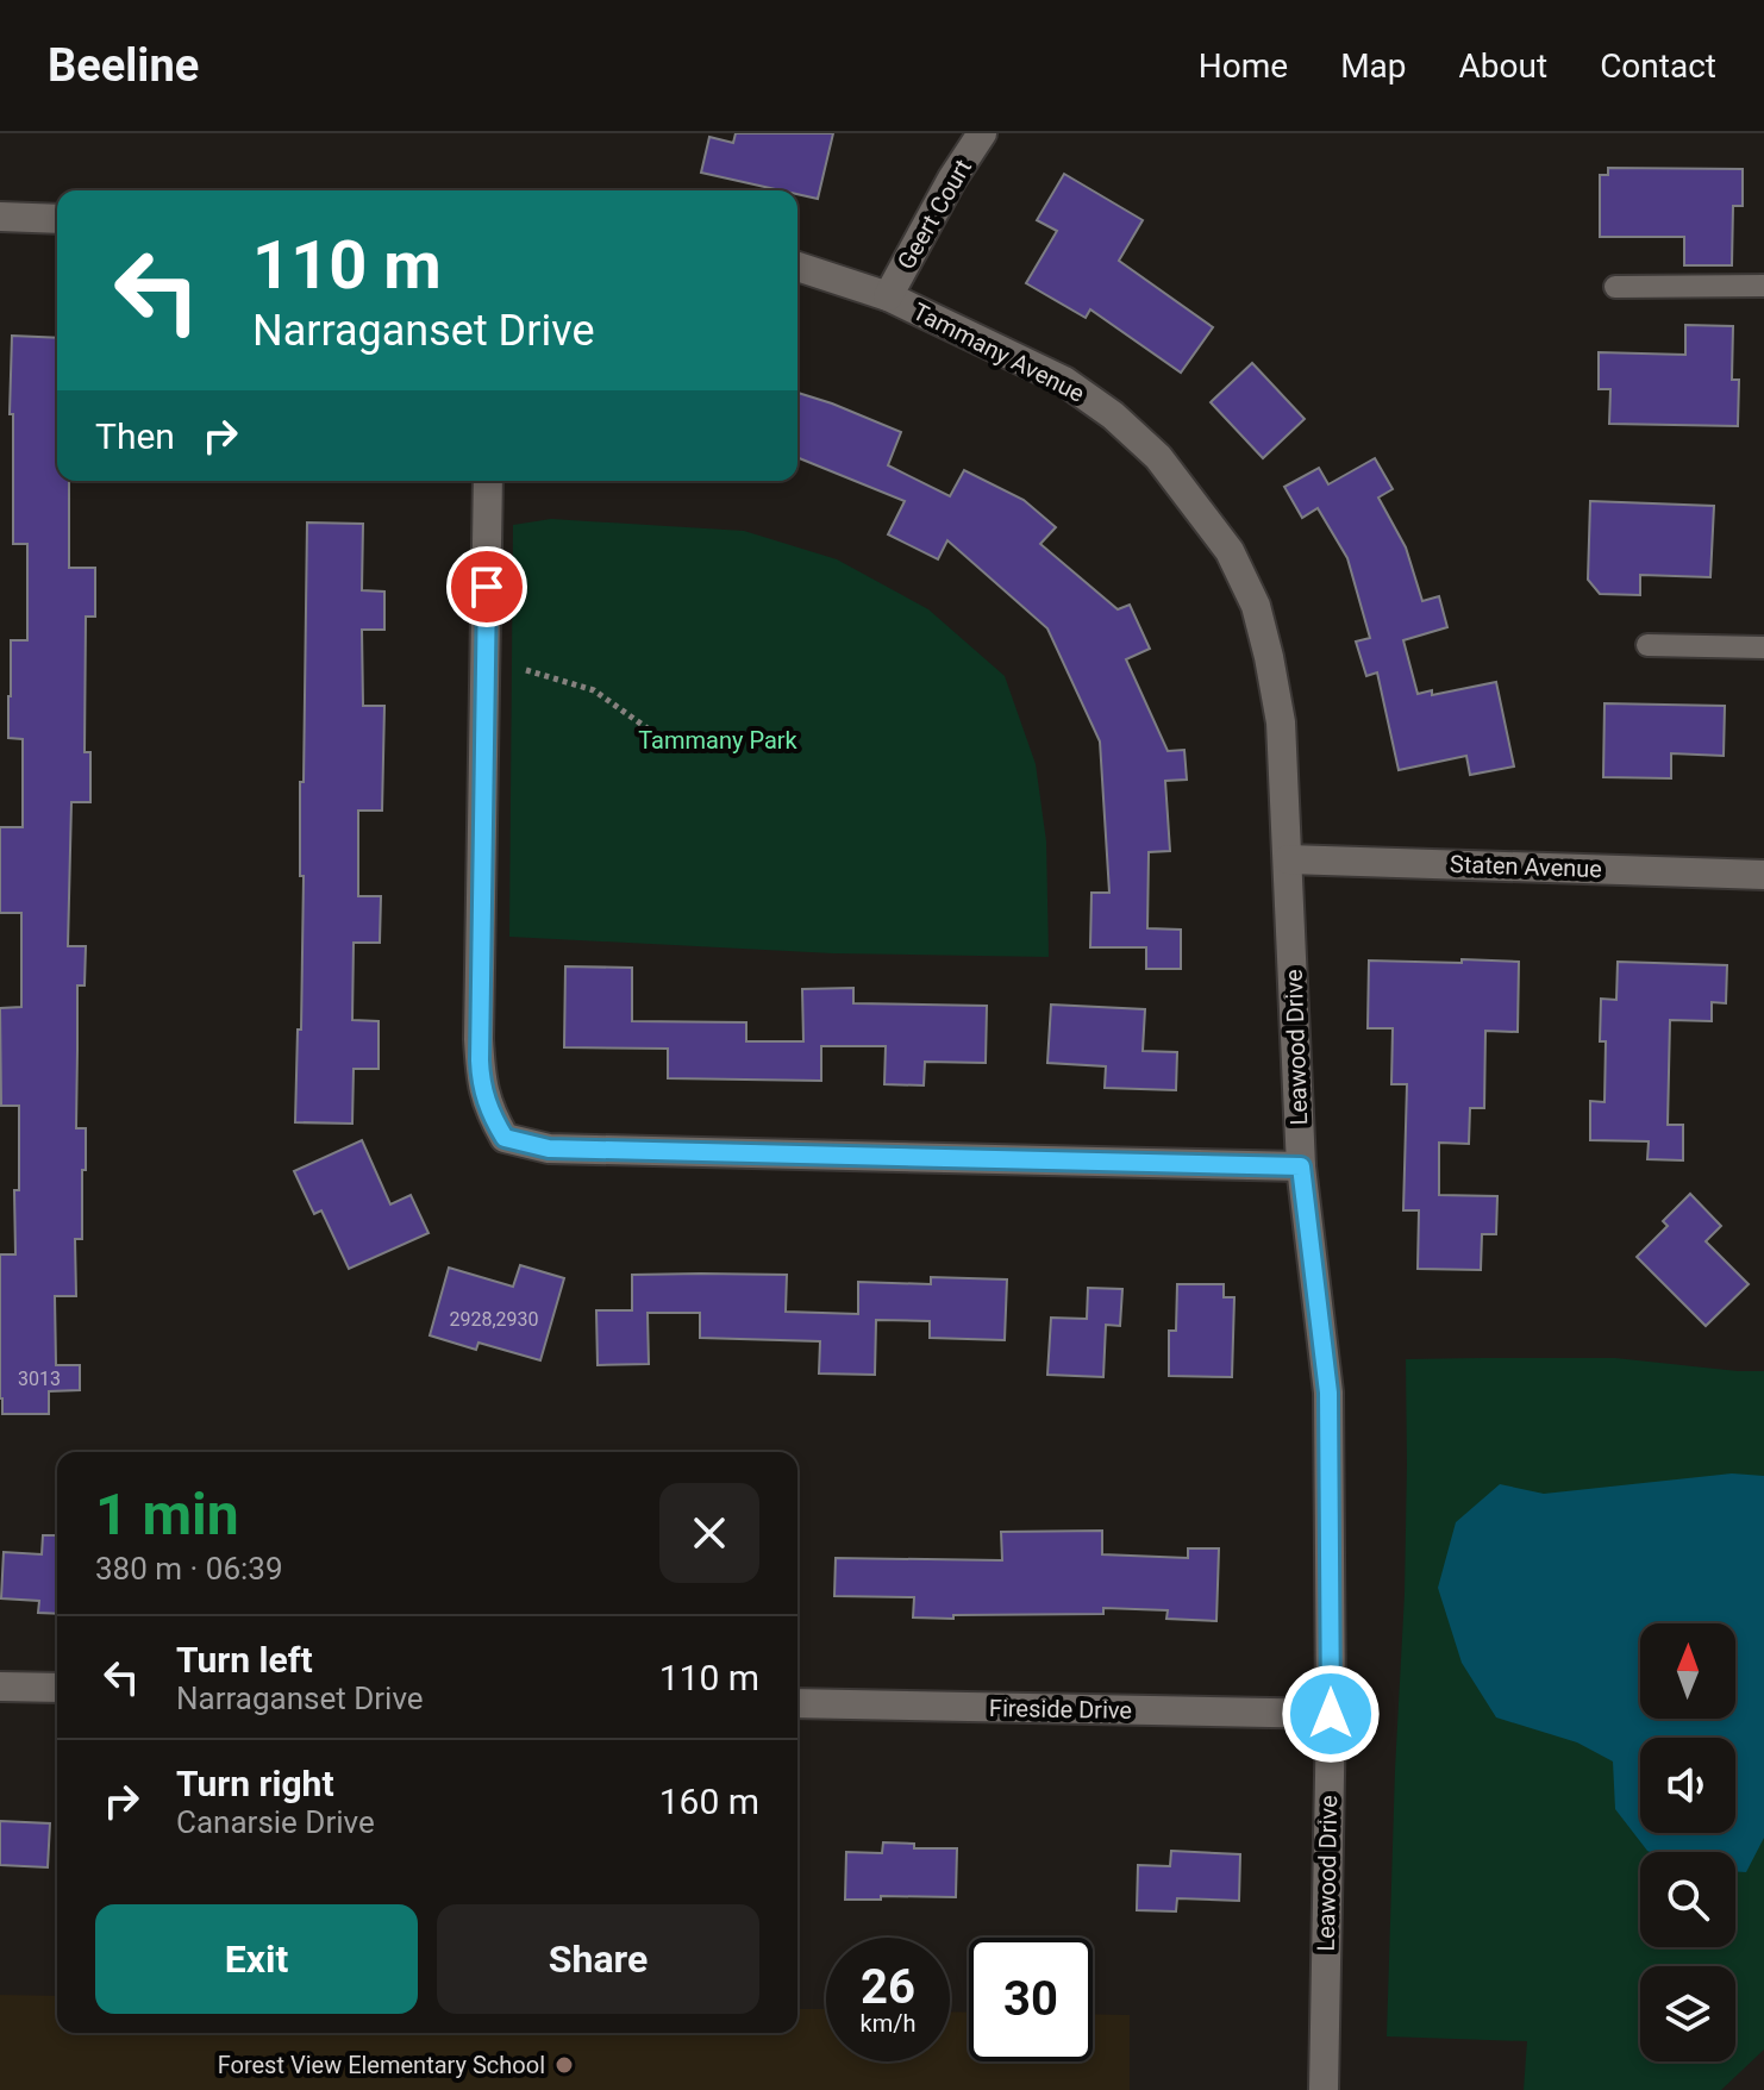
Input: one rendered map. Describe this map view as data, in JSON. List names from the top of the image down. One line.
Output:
{"streets":{"street":["Geert Court","Tammany Avenue","Staten Avenue","Leawood Drive","Fireside Drive"]},"crossings":[["Geert Court","Tammany Avenue"],["Tammany Avenue","Staten Avenue"],["Tammany Avenue","Leawood Drive"],["Staten Avenue","Leawood Drive"],["Leawood Drive","Fireside Drive"]],"parks":["Tammany Park"],"places":["Forest View Elementary School"],"house_numbers":["2928,2930","3013"],"north":"top","page":{"header":"Beeline","nav":["Home","Map","About","Contact"],"turn":["110 m","Narraganset Drive"],"then":"Then","heading":["1 min","380 m · 06:39"],"list":[{"name":"Turn left","note":"Narraganset Drive","value":"110 m"},{"name":"Turn right","note":"Canarsie Drive","value":"160 m"}],"buttons":["Exit","Share"],"speed":"26 km/h","limit":"30"}}
